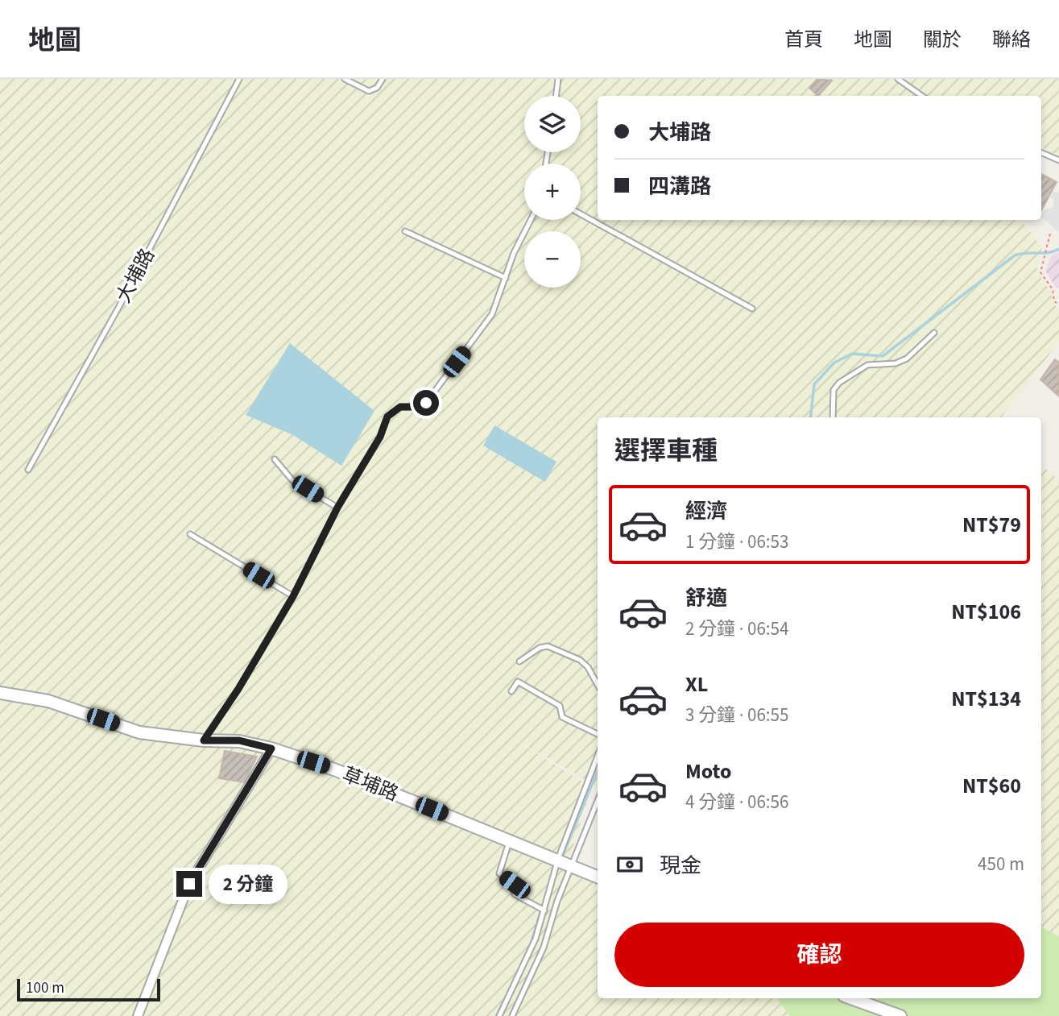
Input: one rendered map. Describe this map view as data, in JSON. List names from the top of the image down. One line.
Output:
{"streets":{"street":["草埔路"],"lane":["大埔路"]},"scale_bar":"100 m","page":{"header":"地圖","nav":["首頁","地圖","關於","聯絡"],"map_buttons":["+","−"],"banner":["大埔路","四溝路"],"heading":"選擇車種","list":[{"name":"經濟","note":"1 分鐘 · 06:53","value":"NT$79"},{"name":"舒適","note":"2 分鐘 · 06:54","value":"NT$106"},{"name":"XL","note":"3 分鐘 · 06:55","value":"NT$134"},{"name":"Moto","note":"4 分鐘 · 06:56","value":"NT$60"}],"pay":["現金","450 m"],"bubble":"2 分鐘","buttons":"確認","scale":"100 m"}}
